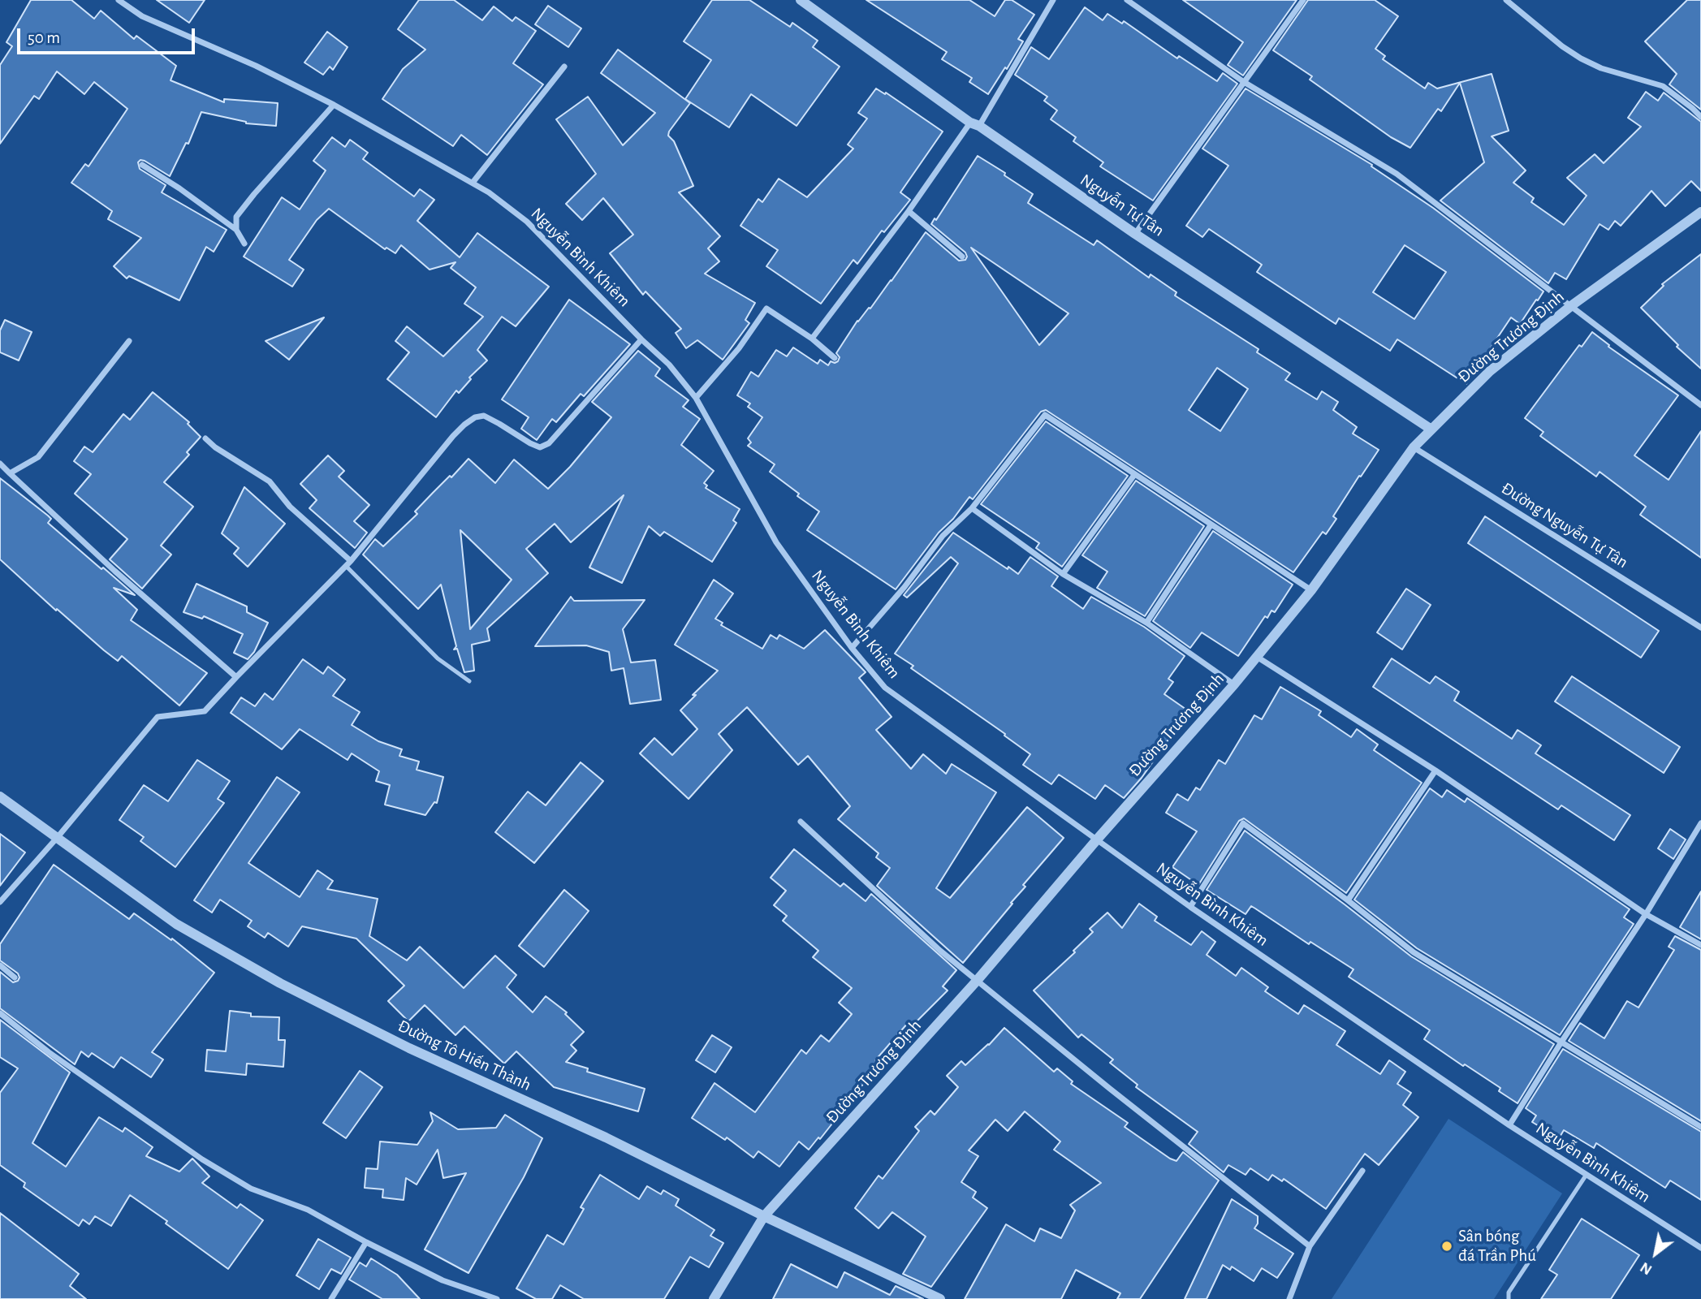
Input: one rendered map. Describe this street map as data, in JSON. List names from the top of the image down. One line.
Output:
{"streets":{"street":["Nguyễn Tự Tân","Nguyễn Bình Khiêm","Đường Trương Định","Đường Nguyễn Tự Tân","Đường Tô Hiến Thành"]},"crossings":[["Nguyễn Tự Tân","Đường Trương Định"],["Nguyễn Bình Khiêm","Đường Trương Định"],["Đường Trương Định","Đường Nguyễn Tự Tân"],["Đường Trương Định","Đường Tô Hiến Thành"]],"places":["Sân bóng đá Trần Phú"],"scale_bar":"50 m","north":"bottom left"}
